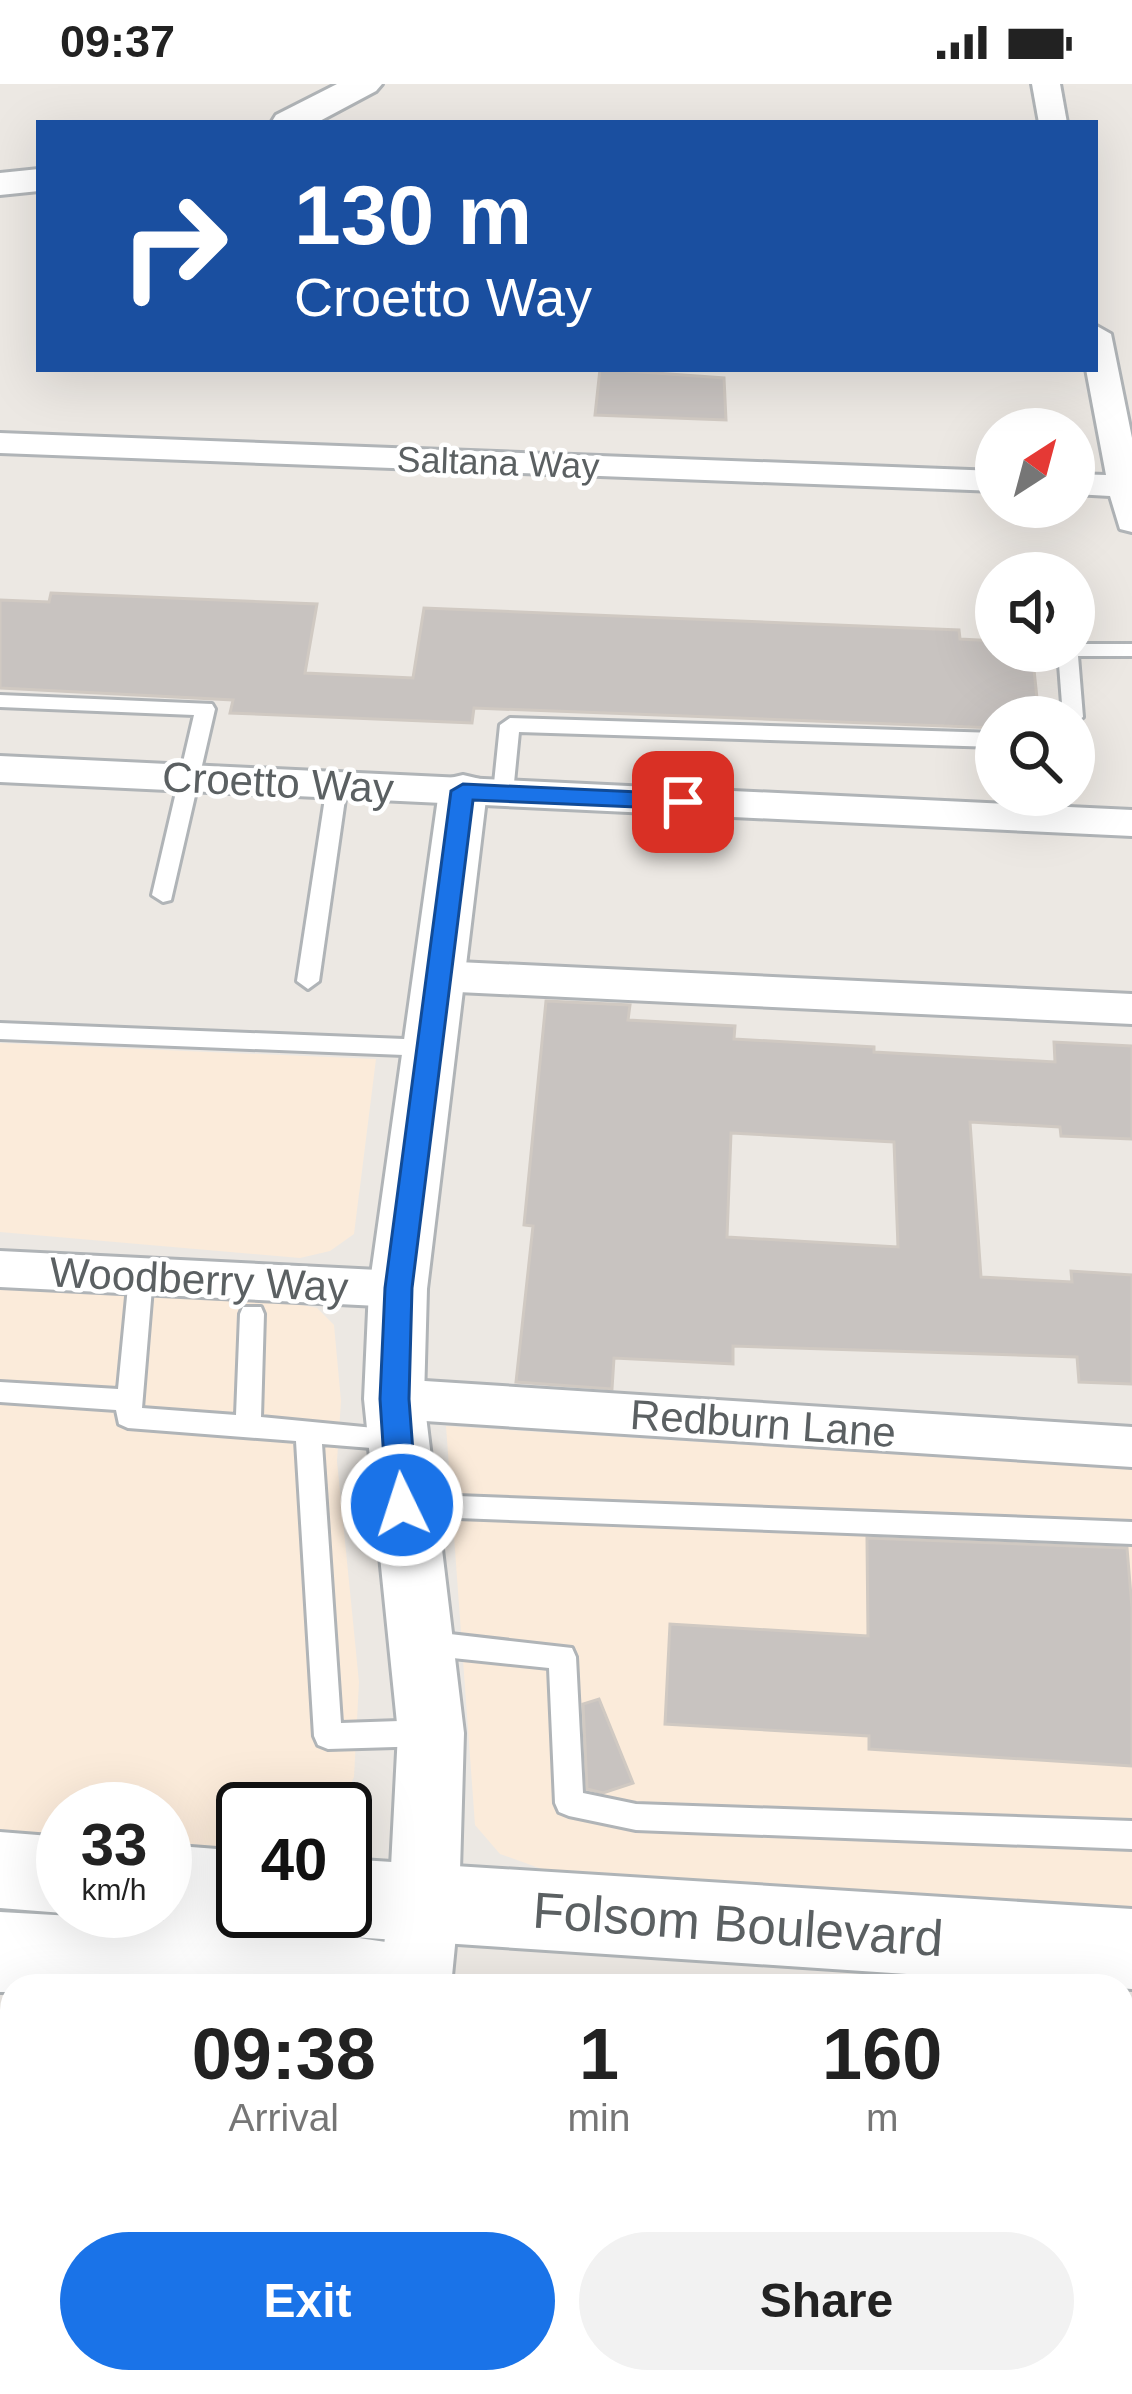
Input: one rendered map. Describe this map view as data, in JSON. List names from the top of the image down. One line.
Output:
{"streets":{"main road":["Folsom Boulevard"],"street":["Saltana Way","Croetto Way","Woodberry Way","Redburn Lane"]},"north":"top right","page":{"status":"09:37","turn":["130 m","Croetto Way"],"speed":"33 km/h","limit":"40","eta":["09:38","Arrival","1","min","160","m"],"buttons":["Exit","Share"]}}
